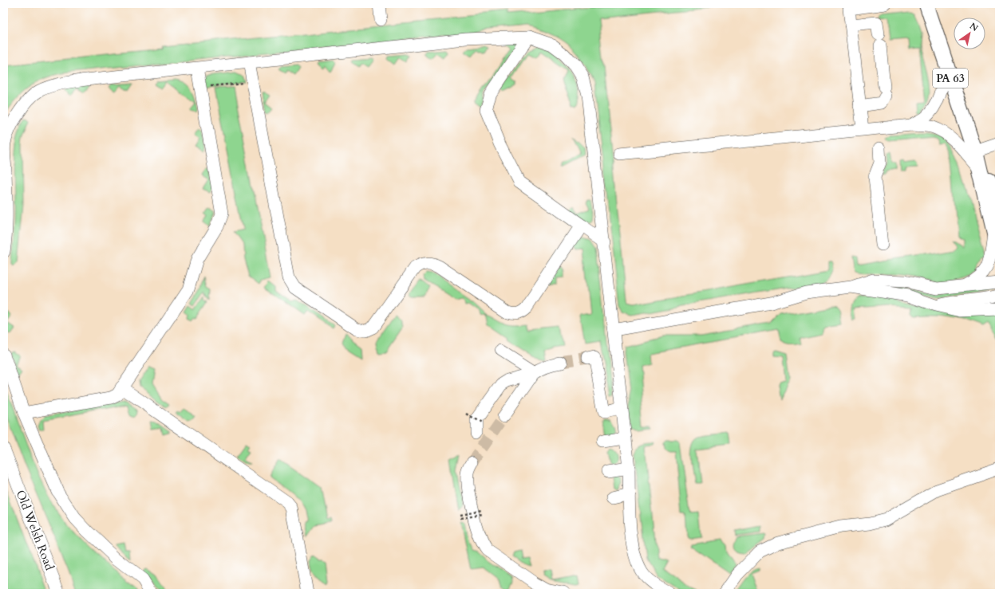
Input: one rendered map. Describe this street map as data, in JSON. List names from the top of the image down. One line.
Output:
{"streets":{"main road":["PA 63"],"street":["Old Welsh Road"]},"north":"top right"}
